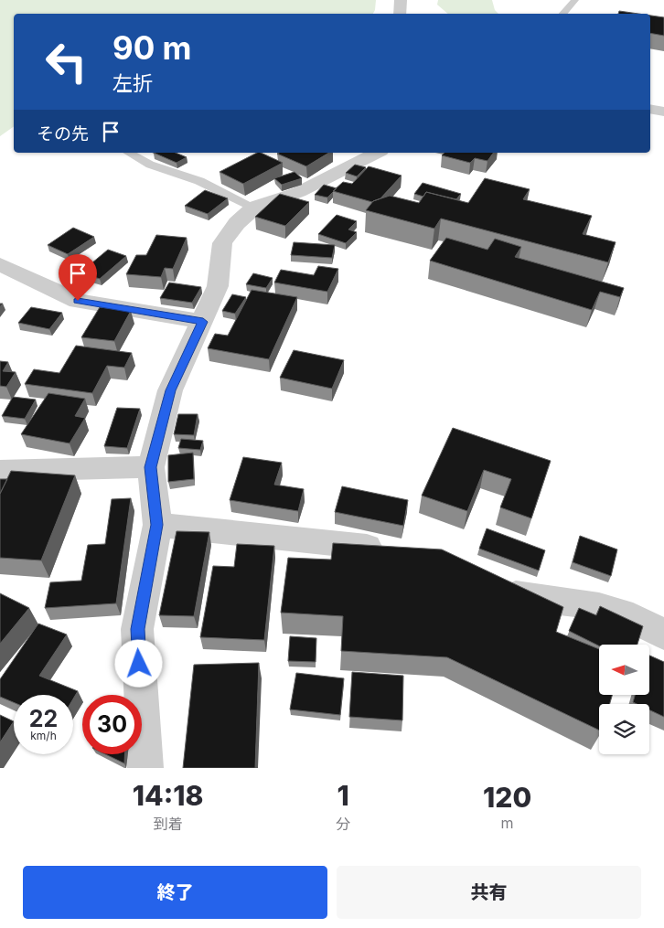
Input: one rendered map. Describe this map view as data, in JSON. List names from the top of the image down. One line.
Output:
{"north":"left","page":{"turn":["90 m","左折"],"then":"その先","speed":"22 km/h","limit":"30","eta":["14:18","到着","1","分","120","m"],"buttons":["終了","共有"]}}
